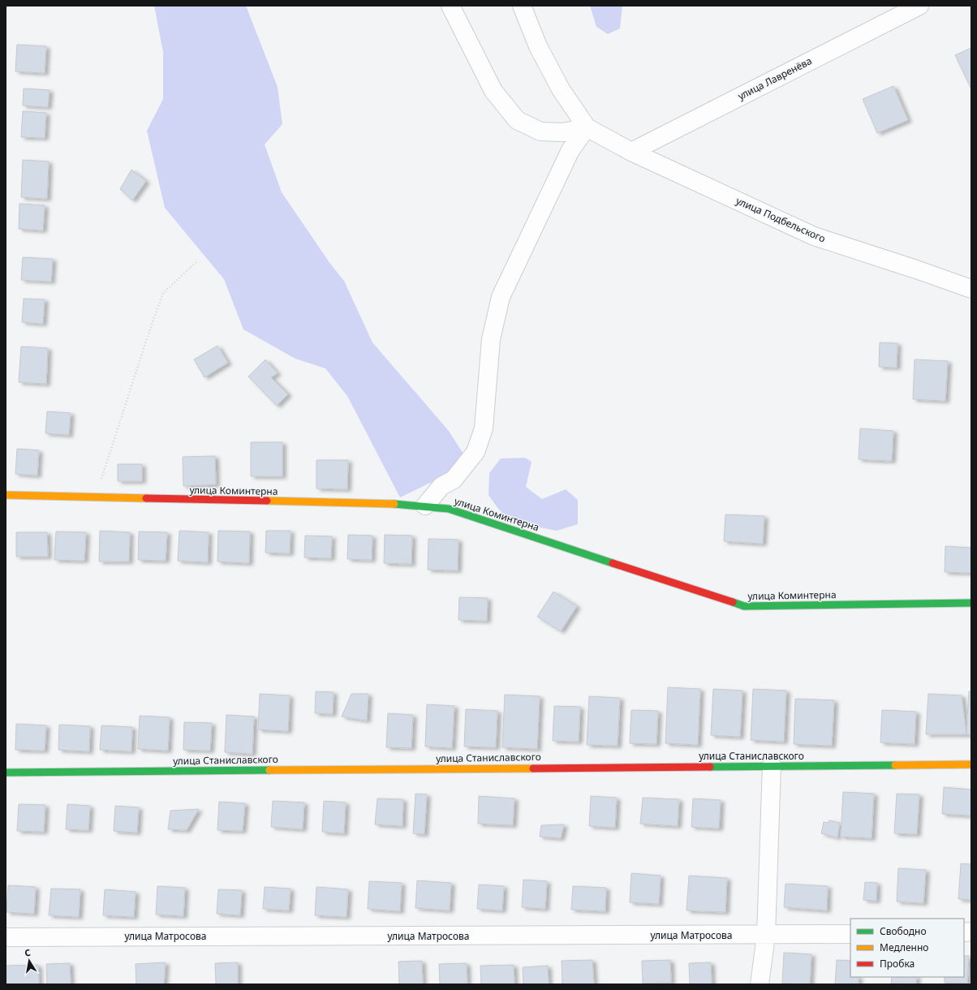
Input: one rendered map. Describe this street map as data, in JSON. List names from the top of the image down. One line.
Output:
{"streets":{"street":["улица Лавренёва","улица Подбельского","улица Коминтерна","улица Станиславского","улица Матросова"]},"crossings":[["улица Лавренёва","улица Подбельского"]],"legend":["Свободно","Медленно","Пробка"],"north":"top"}
